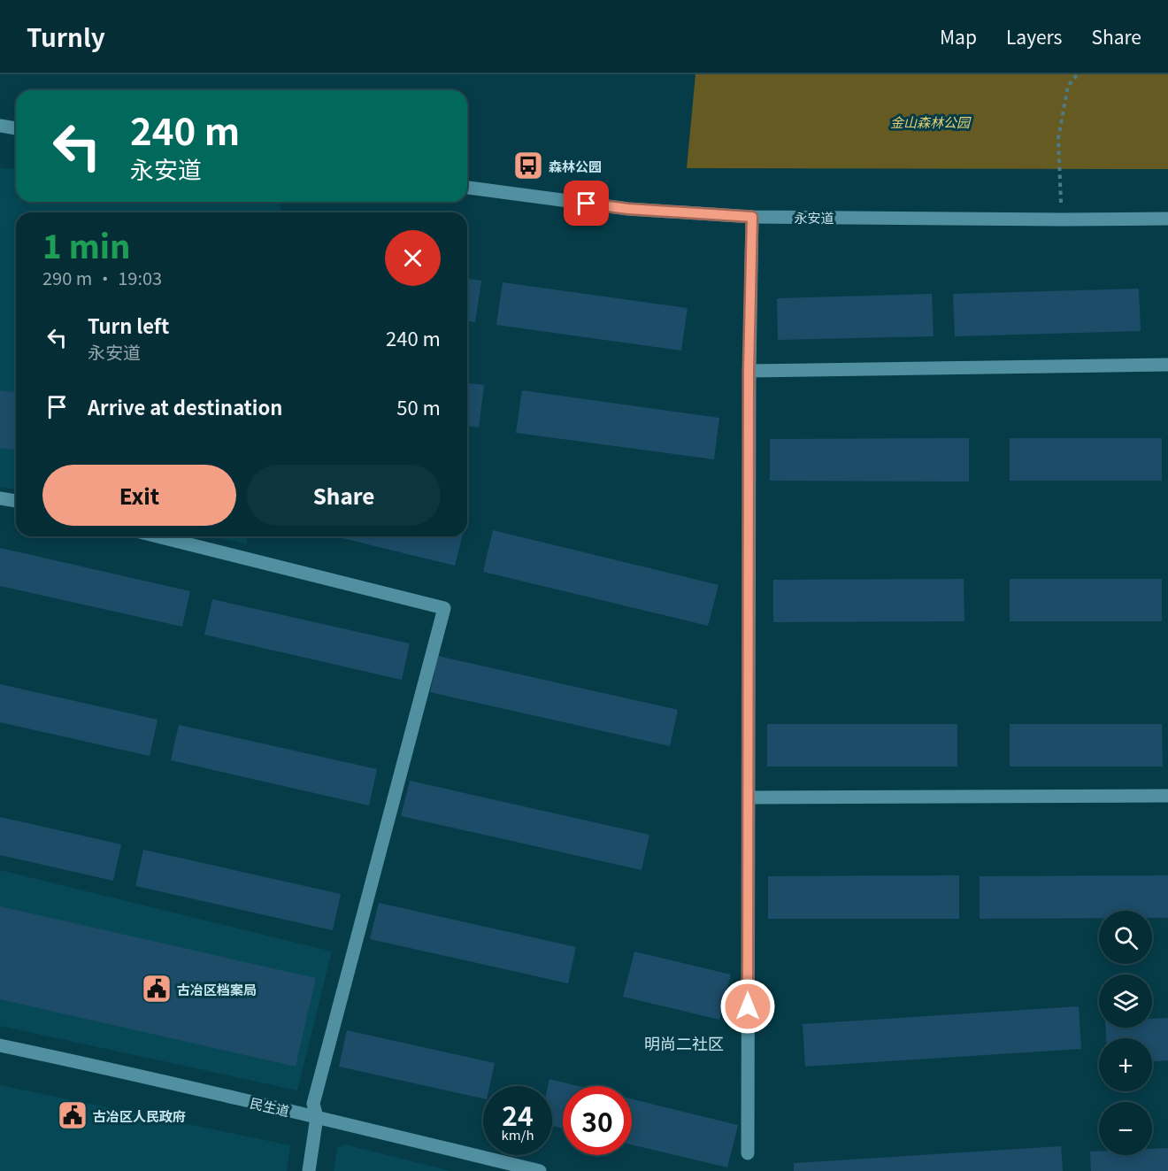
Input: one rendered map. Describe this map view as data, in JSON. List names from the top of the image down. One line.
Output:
{"streets":{"street":["永安道","民生道"]},"districts":["明尚二社区"],"parks":["金山森林公园"],"places":{"bus stop":["森林公园"],"public building":["古冶区档案局","古冶区人民政府"]},"page":{"header":"Turnly","nav":["Map","Layers","Share"],"turn":["240 m","永安道"],"heading":["1 min","290 m · 19:03"],"list":[{"name":"Turn left","note":"永安道","value":"240 m"},{"name":"Arrive at destination","value":"50 m"}],"buttons":["Exit","Share"],"map_buttons":["+","−"],"speed":"24 km/h","limit":"30"}}
